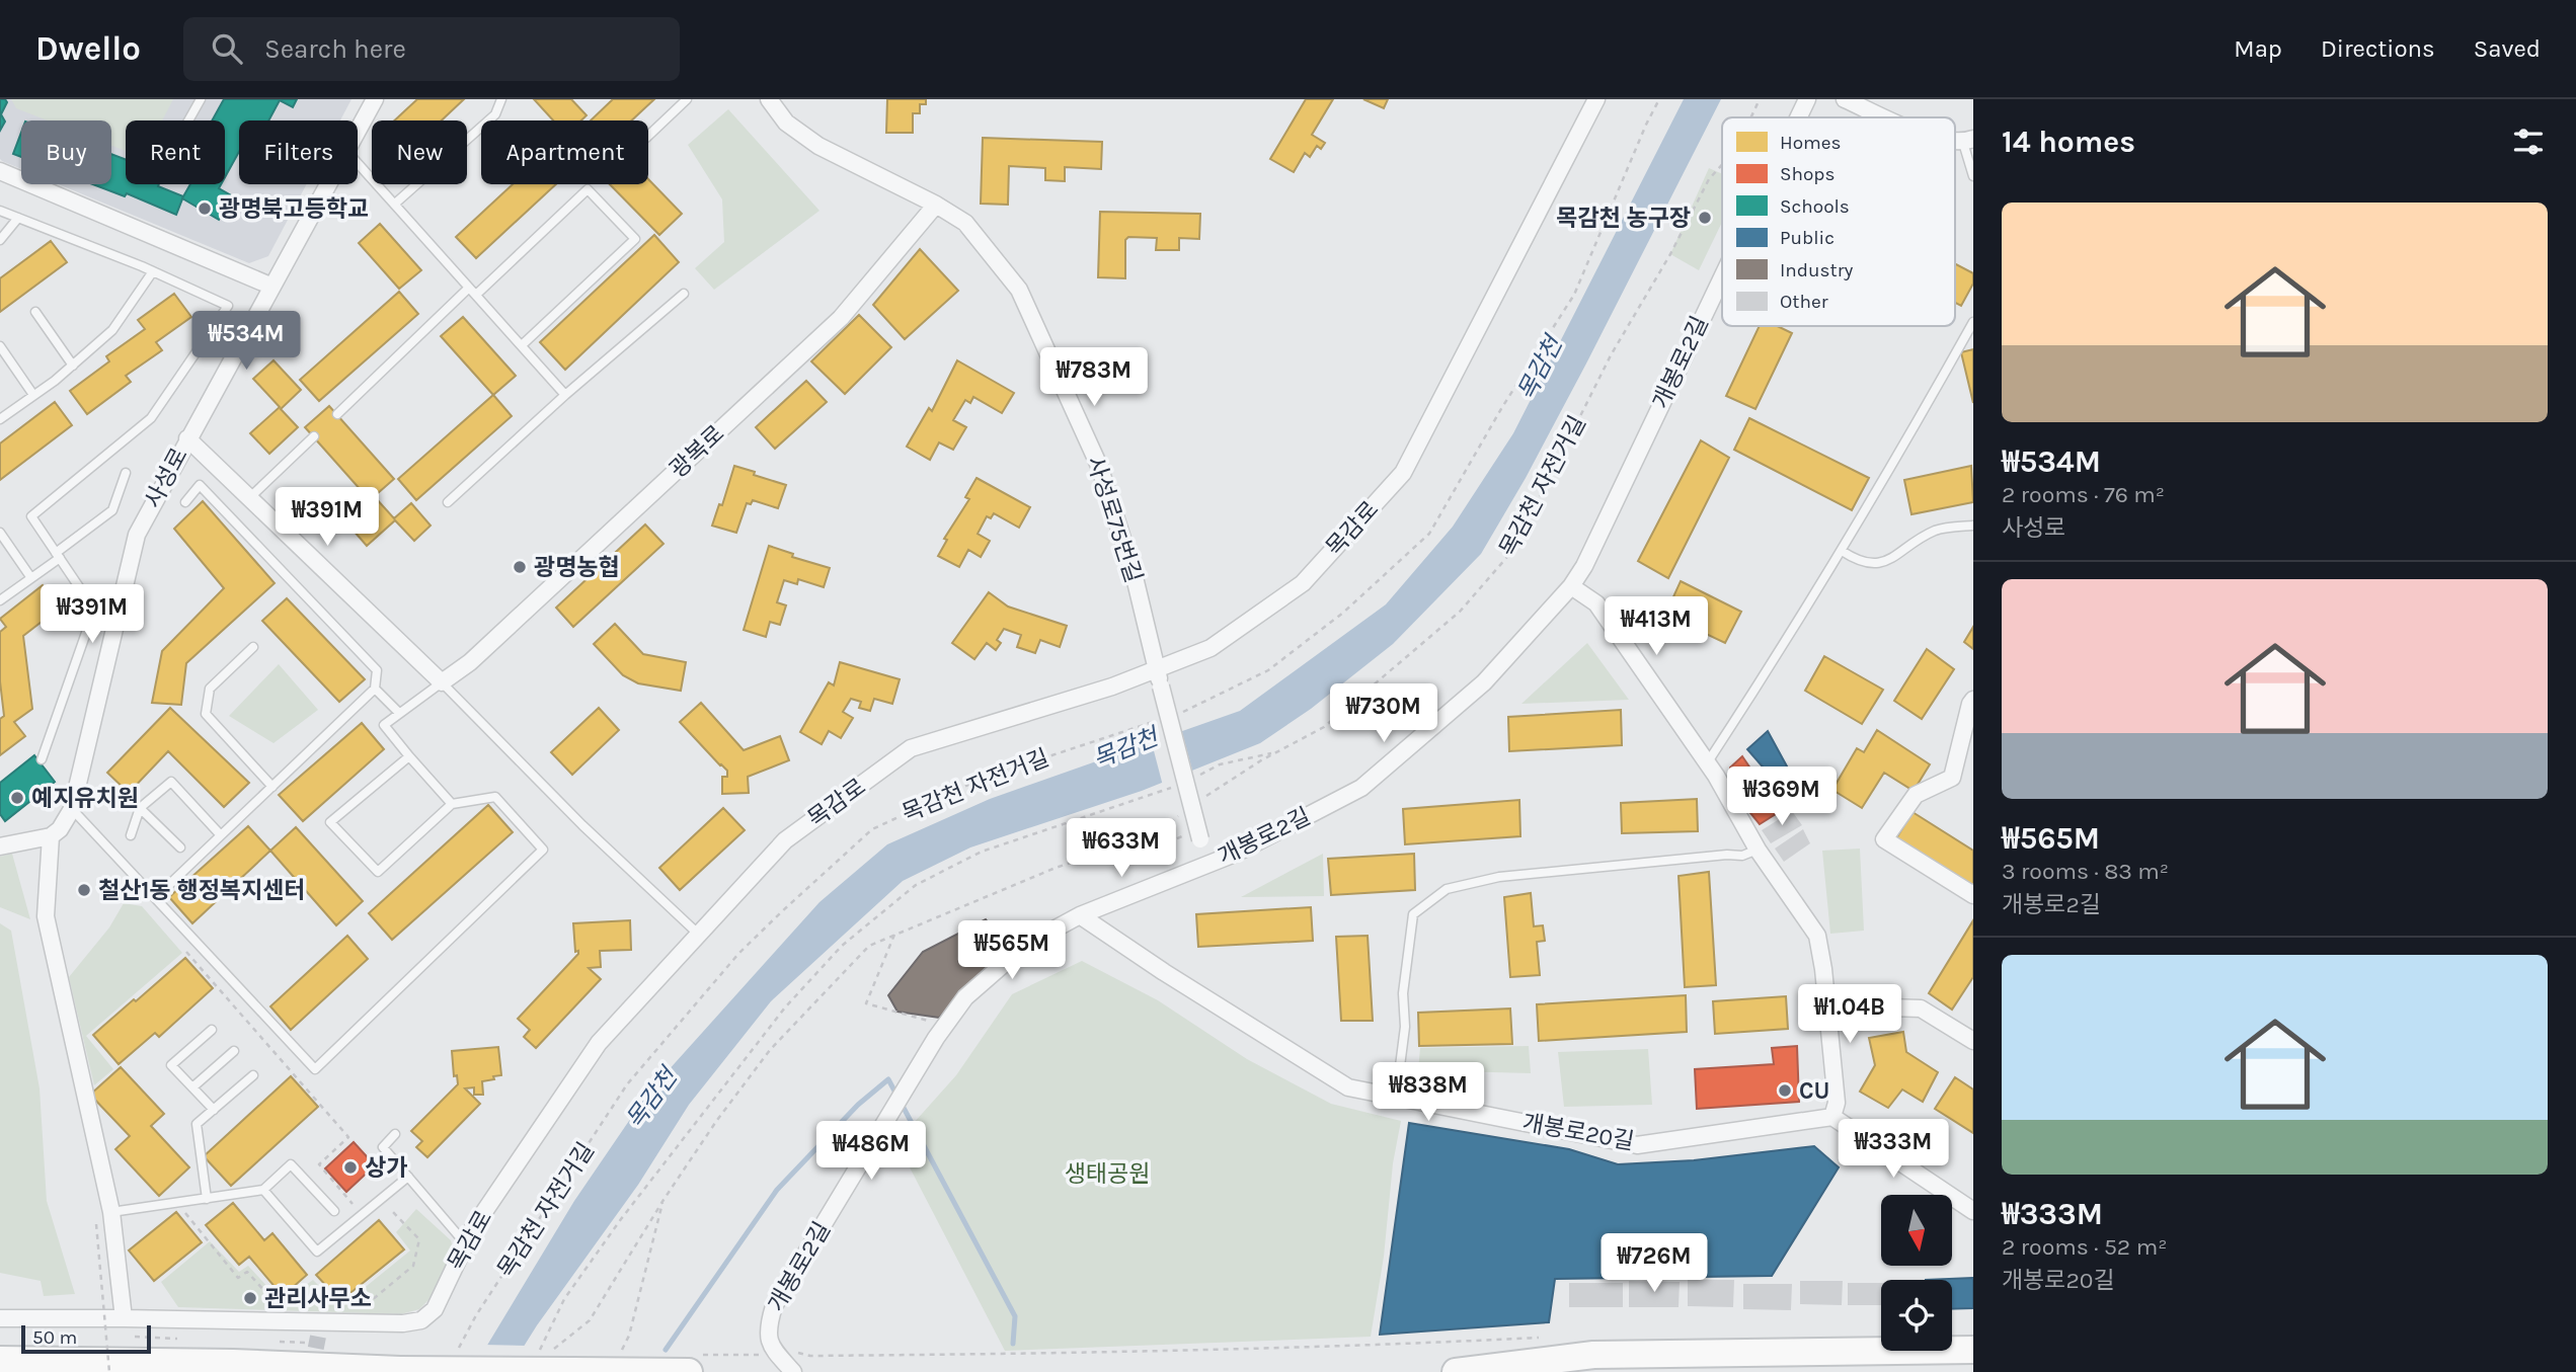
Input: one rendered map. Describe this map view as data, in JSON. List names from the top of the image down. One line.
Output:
{"streets":{"street":["개봉로2길","광복로","사성로","사성로75번길","목감로","개봉로20길"],"path":["목감천 자전거길"]},"crossings":[["개봉로2길","사성로75번길"],["개봉로2길","개봉로20길"],["광복로","사성로75번길"],["사성로75번길","목감로"]],"water":["목감천"],"parks":["생태공원"],"places":["광명북고등학교","목감천 농구장","광명농협","예지유치원","철산1동 행정복지센터","CU","상가","관리사무소"],"legend":["Homes","Shops","Schools","Public","Industry","Other"],"scale_bar":"50 m","north":"bottom","page":{"header":"Dwello","search":"Search here","nav":["Map","Directions","Saved"],"heading":"14 homes","chip":["Buy","Rent","Filters","New","Apartment"],"list":[{"name":"₩534M","note":"2 rooms · 76 m² · 사성로"},{"name":"₩565M","note":"3 rooms · 83 m² · 개봉로2길"},{"name":"₩333M","note":"2 rooms · 52 m² · 개봉로20길"}],"price":["₩534M","₩783M","₩391M","₩391M","₩413M","₩730M","₩369M","₩633M","₩565M","₩1.04B","₩838M","₩333M","₩486M","₩726M"],"scale":"50 m"}}
